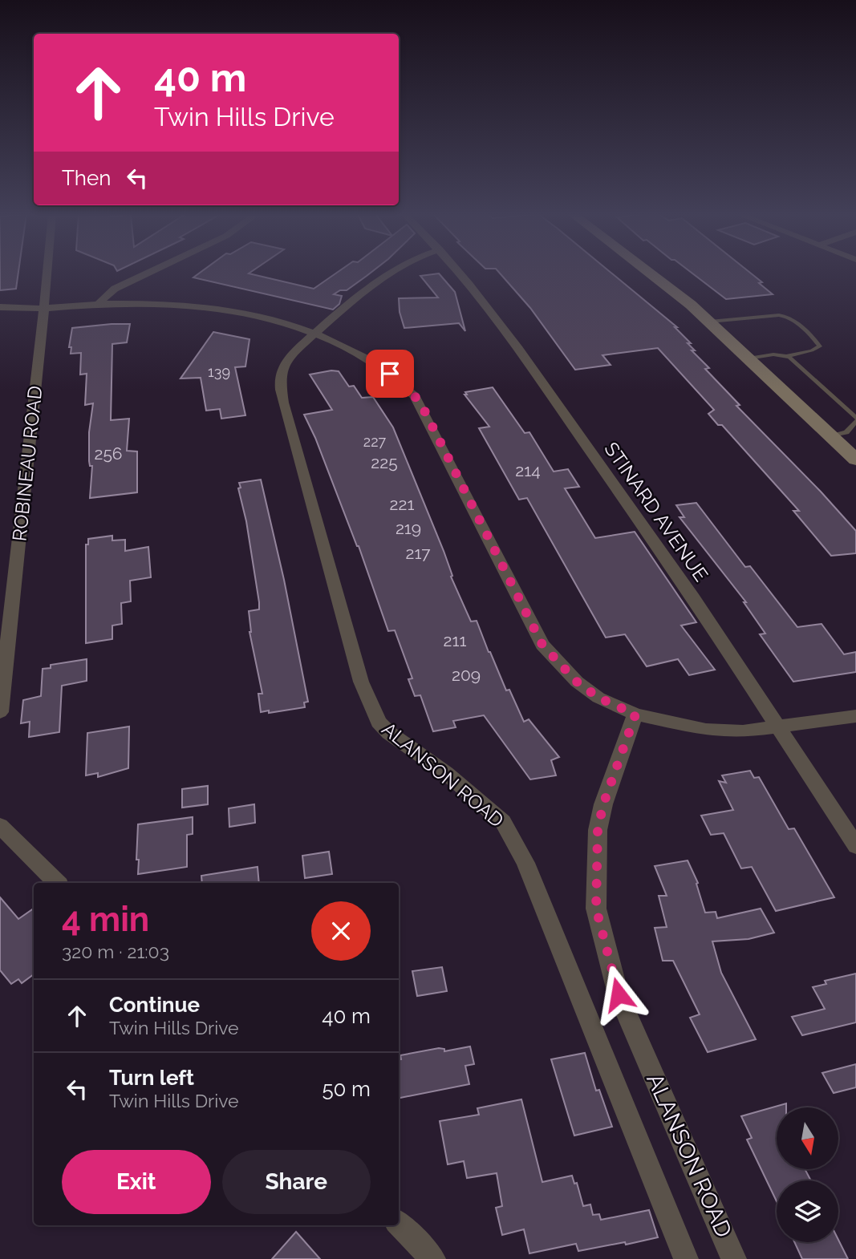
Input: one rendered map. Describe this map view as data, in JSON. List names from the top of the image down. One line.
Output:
{"streets":{"street":["ROBINEAU ROAD","STINARD AVENUE","ALANSON ROAD"]},"house_numbers":["139","227","256","225","214","221","219","217","211","209"],"north":"bottom","page":{"turn":["40 m","Twin Hills Drive"],"then":"Then","heading":["4 min","320 m · 21:03"],"list":[{"name":"Continue","note":"Twin Hills Drive","value":"40 m"},{"name":"Turn left","note":"Twin Hills Drive","value":"50 m"}],"buttons":["Exit","Share"]}}
